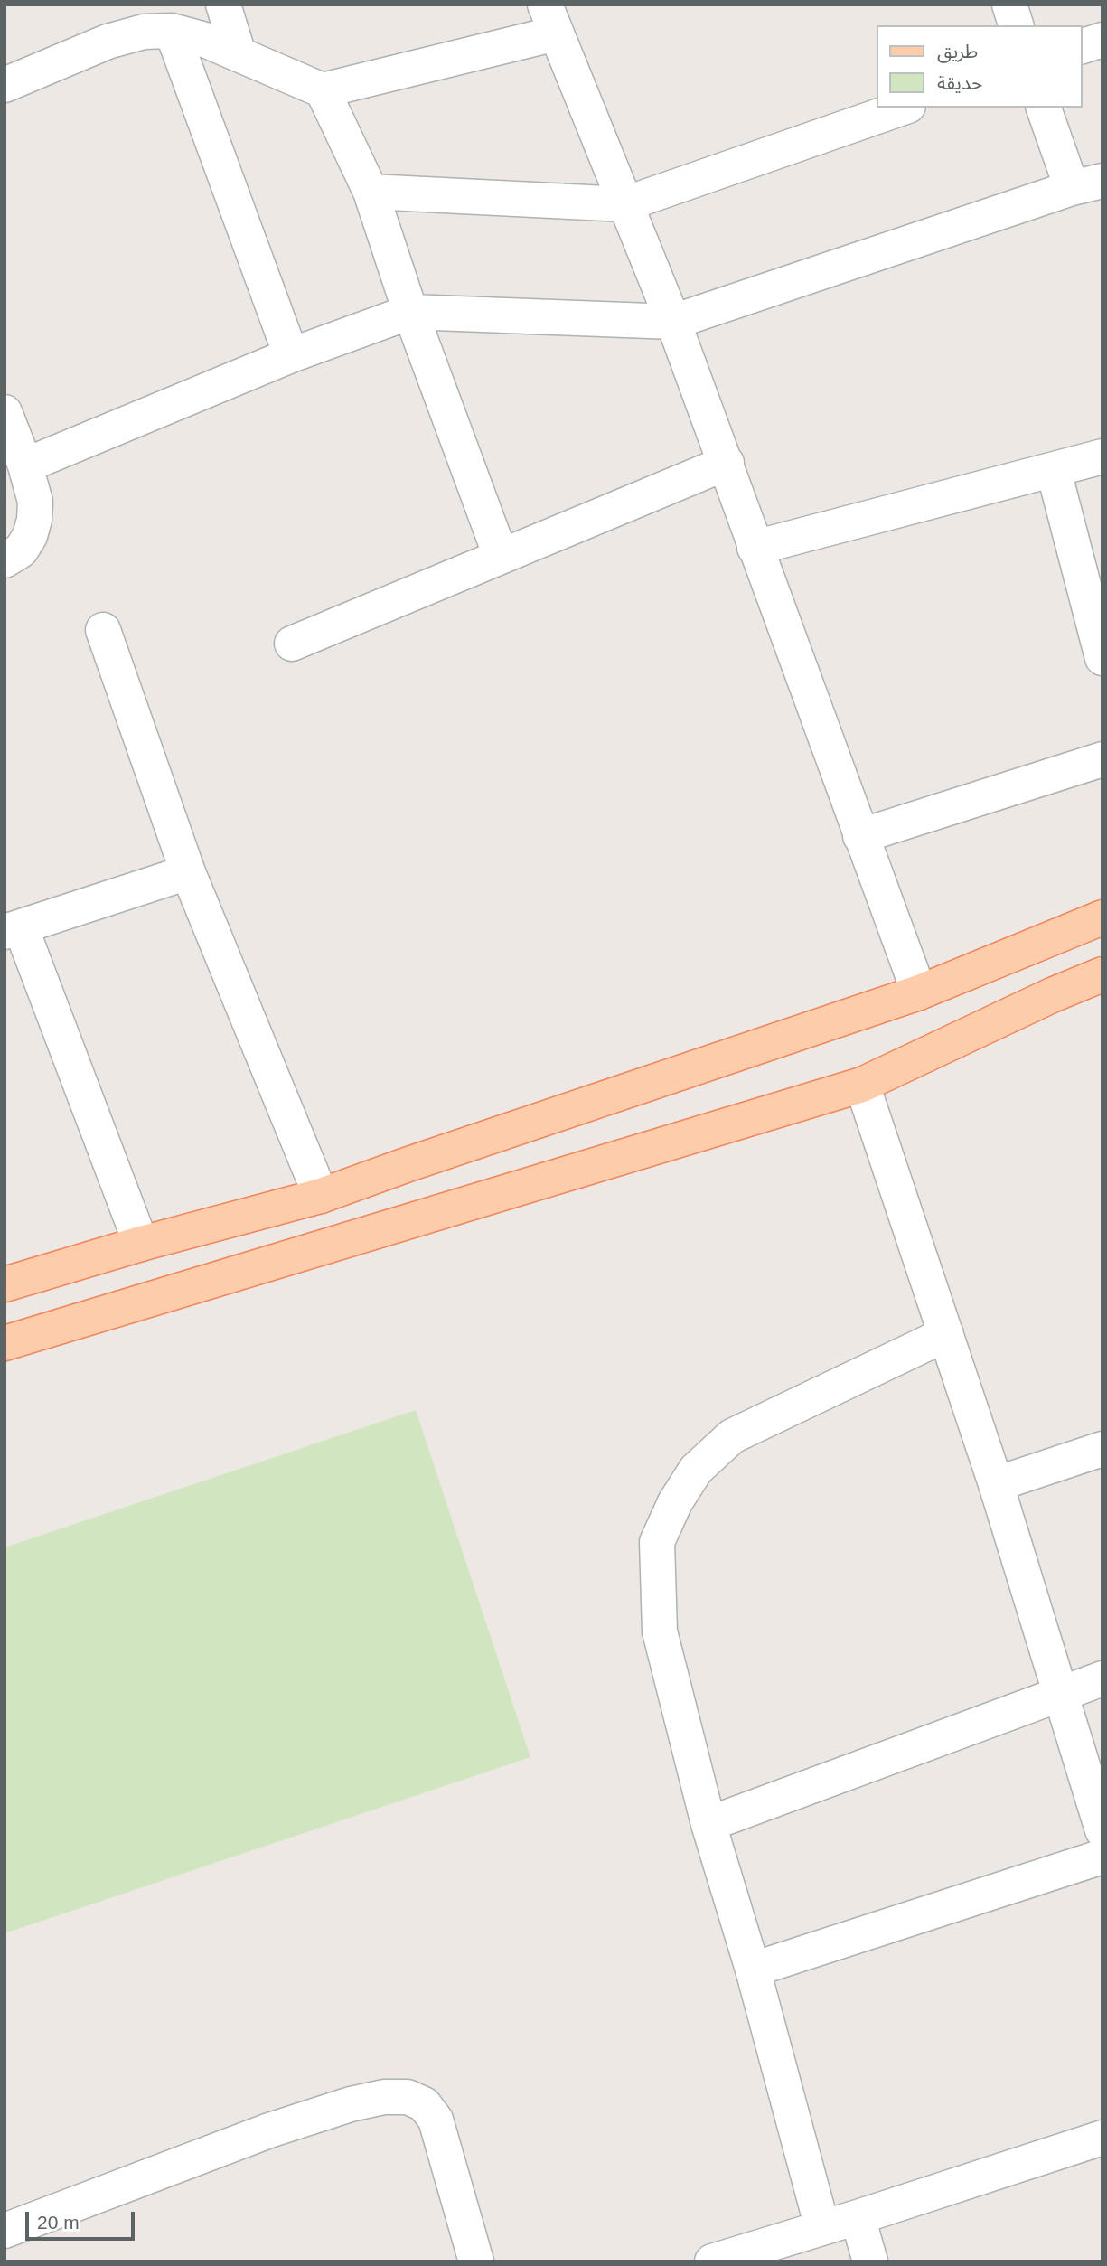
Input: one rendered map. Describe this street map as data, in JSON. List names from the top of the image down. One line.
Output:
{"legend":["طريق","حديقة"],"scale_bar":"20 m"}
